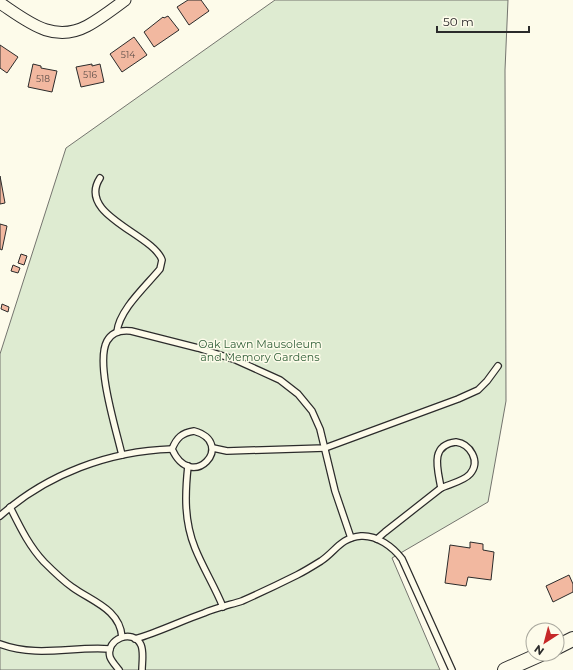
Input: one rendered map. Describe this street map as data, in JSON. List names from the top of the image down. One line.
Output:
{"parks":["Oak Lawn Mausoleum and Memory Gardens"],"house_numbers":["514","516","518"],"scale_bar":"50 m","north":"bottom left"}
